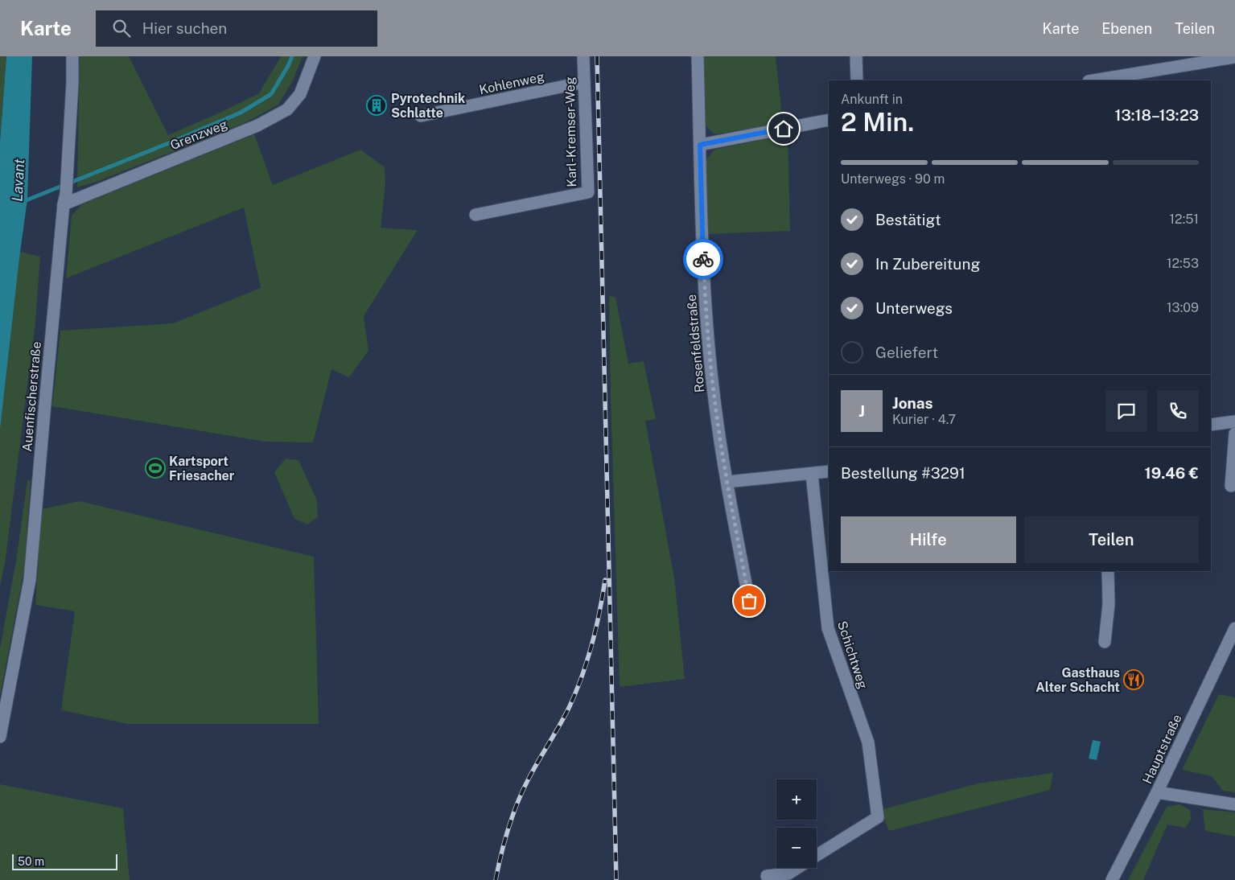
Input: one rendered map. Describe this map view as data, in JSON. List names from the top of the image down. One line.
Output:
{"streets":{"street":["Kohlenweg","Karl-Kremser-Weg","Grenzweg","Rosenfeldstraße","Auenfischerstraße","Schichtweg","Hauptstraße"]},"crossings":[["Kohlenweg","Karl-Kremser-Weg"],["Grenzweg","Auenfischerstraße"]],"water":["Lavant"],"places":{"building":["Pyrotechnik Schlatte"],"sports":["Kartsport Friesacher"],"restaurant":["Gasthaus Alter Schacht"]},"scale_bar":"50 m","page":{"header":"Karte","search":"Hier suchen","nav":["Karte","Ebenen","Teilen"],"heading":["2 Min.","Ankunft in","13:18–13:23"],"panel":["Jonas","Kurier · 4.7","Bestellung #3291","19.46 €"],"bar":"Unterwegs · 90 m","list":[["Bestätigt","12:51"],["In Zubereitung","12:53"],["Unterwegs","13:09"],"Geliefert"],"round":"J","buttons":["Hilfe","Teilen"],"map_buttons":["+","−"],"scale":"50 m"}}
